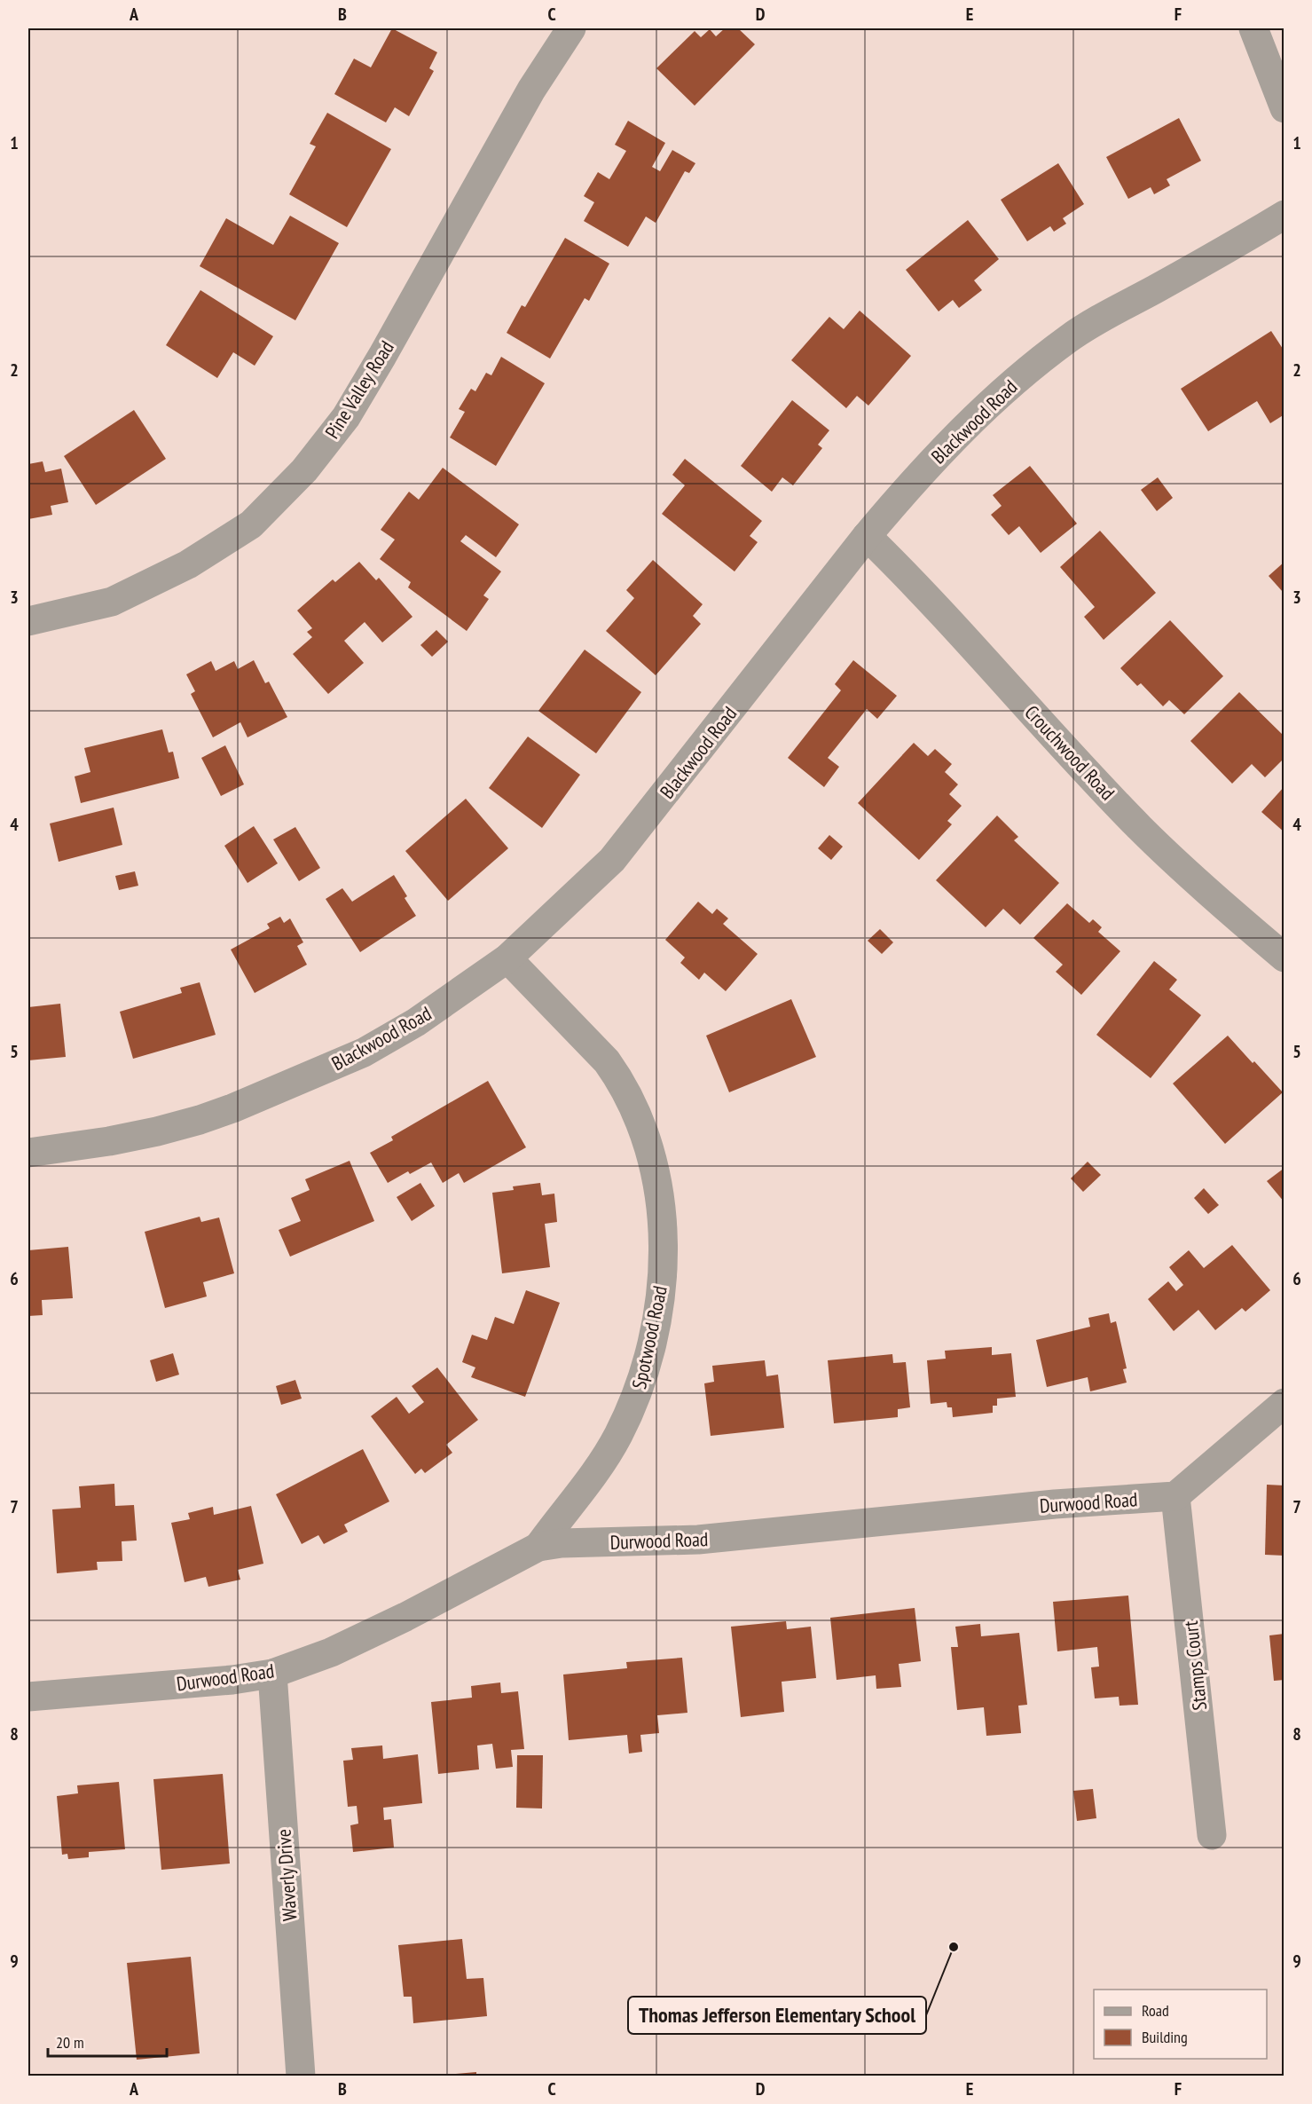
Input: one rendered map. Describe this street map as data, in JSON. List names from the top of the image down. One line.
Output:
{"streets":{"street":["Pine Valley Road","Blackwood Road","Crouchwood Road","Spotwood Road","Durwood Road","Stamps Court","Waverly Drive"]},"crossings":[["Blackwood Road","Crouchwood Road"],["Blackwood Road","Spotwood Road"],["Spotwood Road","Durwood Road"],["Durwood Road","Stamps Court"],["Durwood Road","Waverly Drive"]],"places":["Thomas Jefferson Elementary School"],"legend":["Road","Building"],"scale_bar":"20 m","grid":{"columns":["A","B","C","D","E","F"],"rows":["1","2","3","4","5","6","7","8","9"]}}
